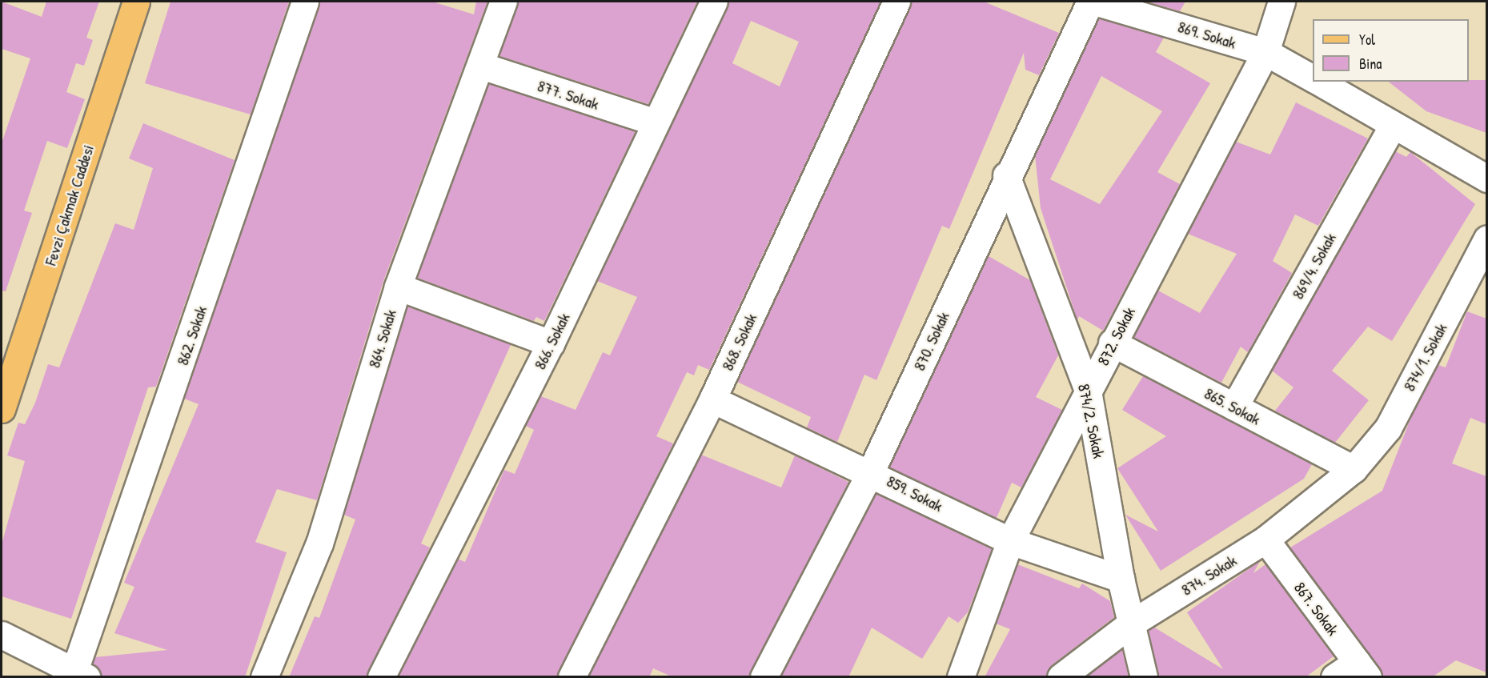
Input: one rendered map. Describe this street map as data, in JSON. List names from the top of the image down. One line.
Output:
{"streets":{"main road":["Fevzi Çakmak Caddesi"],"street":["869. Sokak","877. Sokak","869/4. Sokak","862. Sokak","872. Sokak","864. Sokak","866. Sokak","870. Sokak","868. Sokak","874/1. Sokak","865. Sokak","874/2. Sokak","859. Sokak","874. Sokak","867. Sokak"]},"crossings":[["869. Sokak","869/4. Sokak"],["869. Sokak","872. Sokak"],["877. Sokak","864. Sokak"],["877. Sokak","866. Sokak"],["869/4. Sokak","865. Sokak"],["872. Sokak","865. Sokak"],["872. Sokak","874/2. Sokak"],["872. Sokak","859. Sokak"],["870. Sokak","874/2. Sokak"],["870. Sokak","859. Sokak"],["868. Sokak","859. Sokak"],["874/1. Sokak","865. Sokak"],["874/1. Sokak","874. Sokak"],["865. Sokak","874. Sokak"],["874/2. Sokak","859. Sokak"],["874/2. Sokak","874. Sokak"],["874. Sokak","867. Sokak"]],"legend":["Yol","Bina"]}
